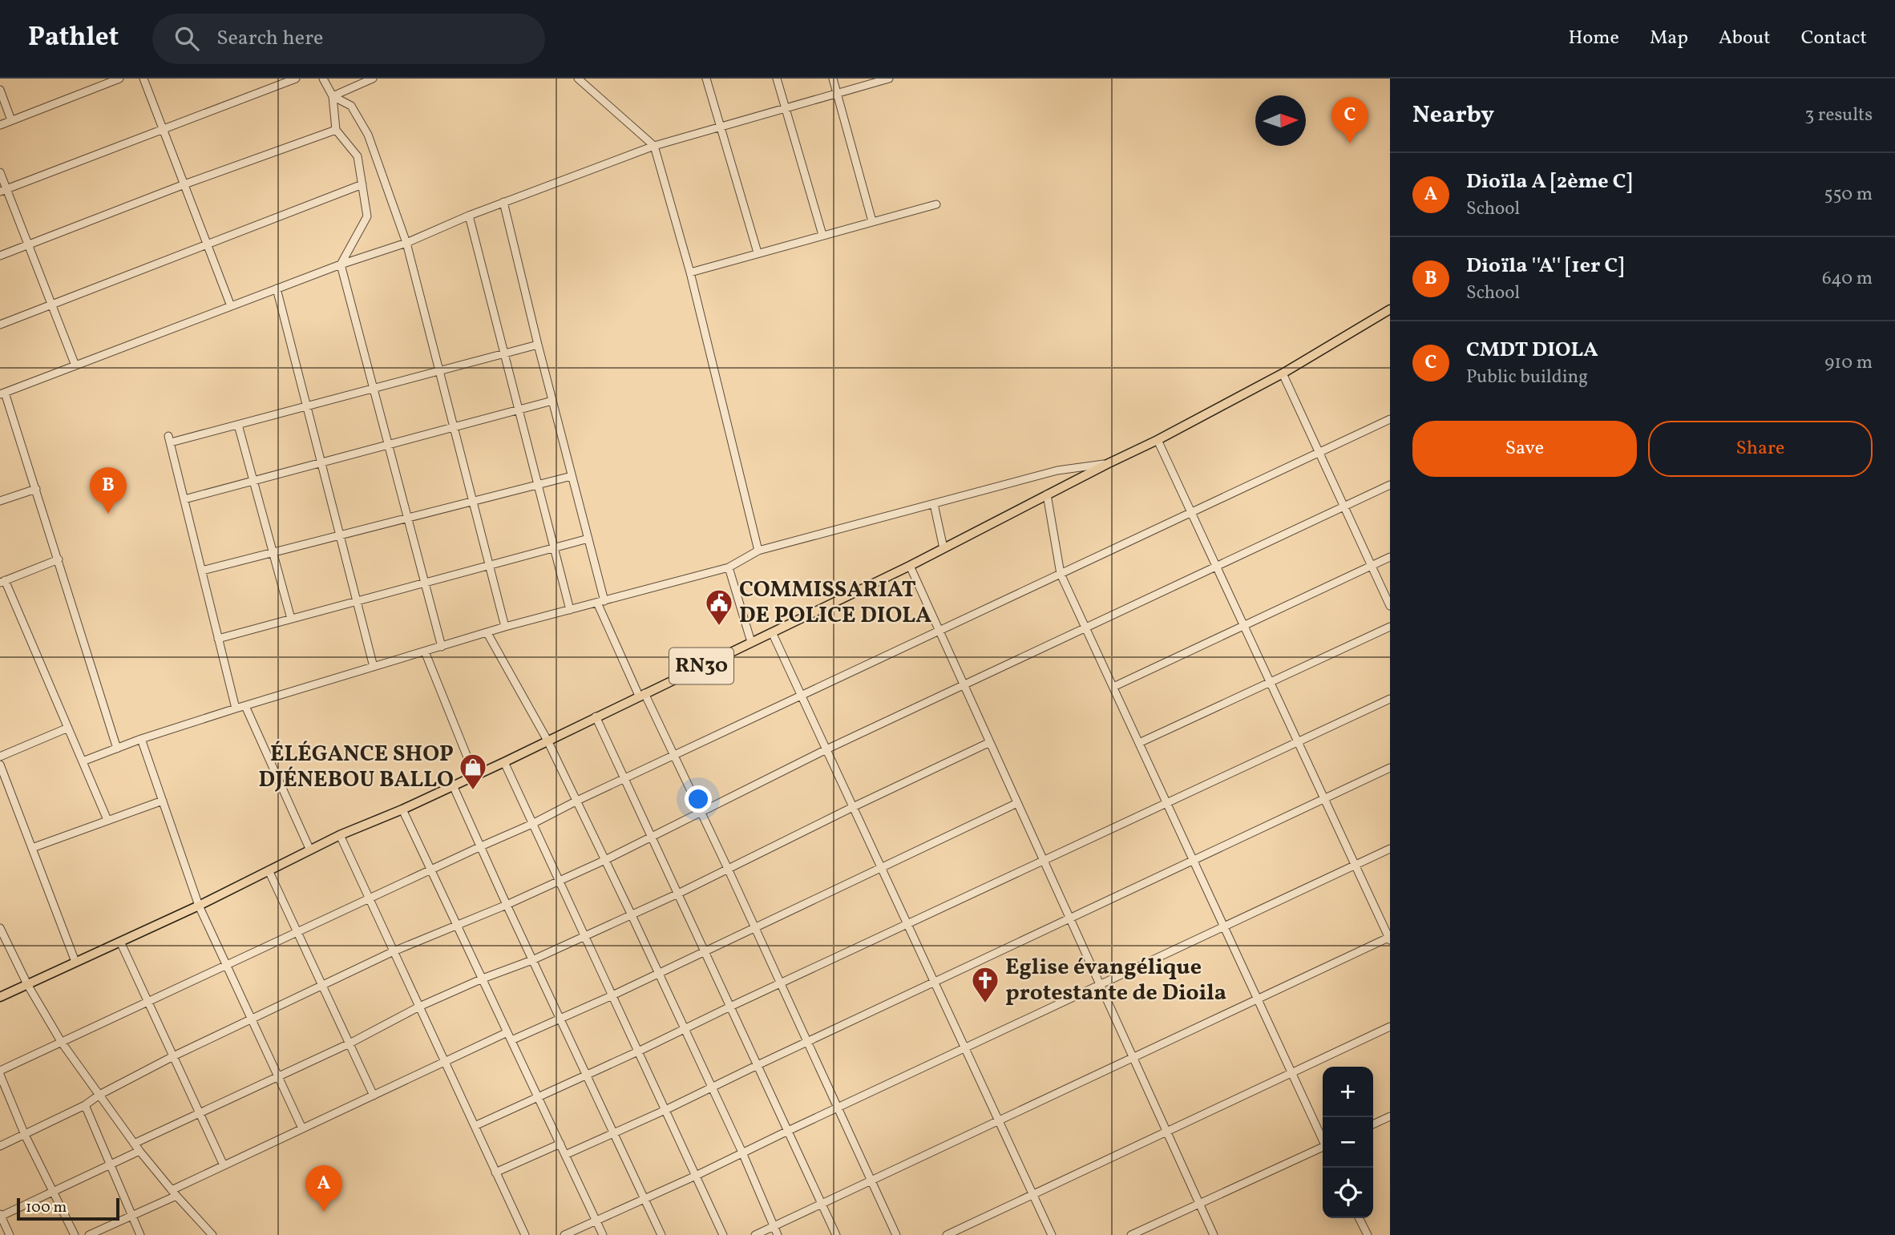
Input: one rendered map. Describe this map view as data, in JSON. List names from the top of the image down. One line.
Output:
{"streets":{"main road":["RN30"]},"places":{"public building":["COMMISSARIAT DE POLICE DIOLA"],"shop":["ÉLÉGANCE SHOP DJÉNEBOU BALLO"],"church":["Eglise évangélique protestante de Dioila"]},"scale_bar":"100 m","north":"right","page":{"header":"Pathlet","search":"Search here","nav":["Home","Map","About","Contact"],"heading":["Nearby","3 results"],"pins":["C","B","A"],"list":[{"mark":"A","name":"Dioïla A [2ème C]","note":"School","value":"550 m"},{"mark":"B","name":"Dioïla ''A'' [1er C]","note":"School","value":"640 m"},{"mark":"C","name":"CMDT DIOLA","note":"Public building","value":"910 m"}],"buttons":["Save","Share"],"map_buttons":["+","−"],"scale":"100 m"}}
